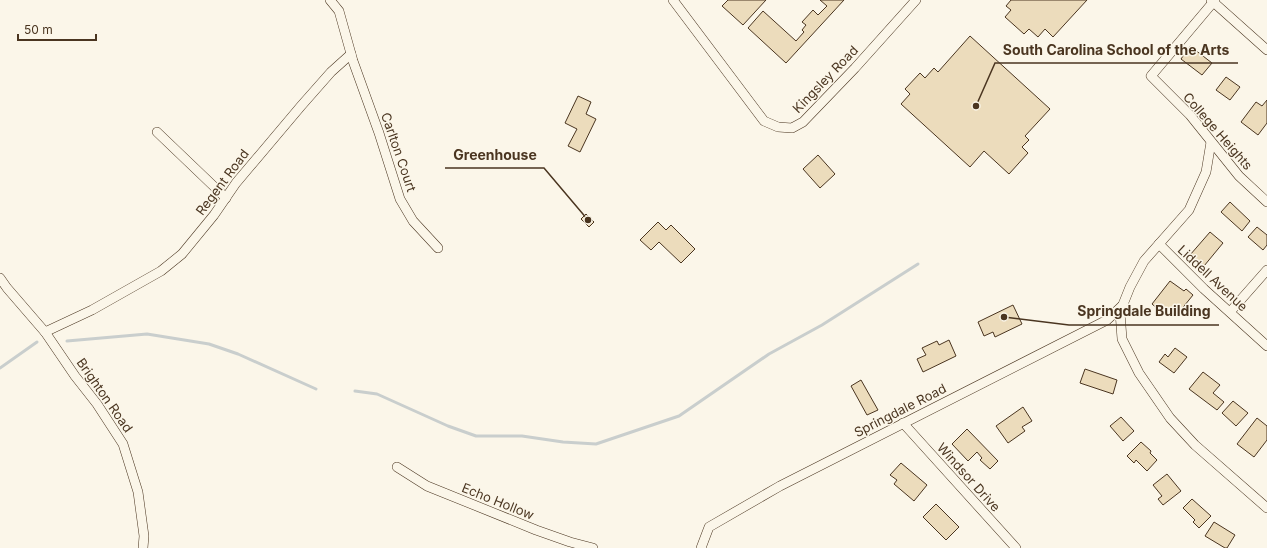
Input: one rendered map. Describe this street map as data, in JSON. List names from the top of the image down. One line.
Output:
{"streets":{"street":["Kingsley Road","College Heights","Carlton Court","Regent Road","Liddell Avenue","Brighton Road","Springdale Road","Windsor Drive","Echo Hollow"]},"crossings":[["Carlton Court","Regent Road"],["Regent Road","Brighton Road"],["Springdale Road","Windsor Drive"]],"places":["South Carolina School of the Arts","Greenhouse","Springdale Building"],"scale_bar":"50 m"}
